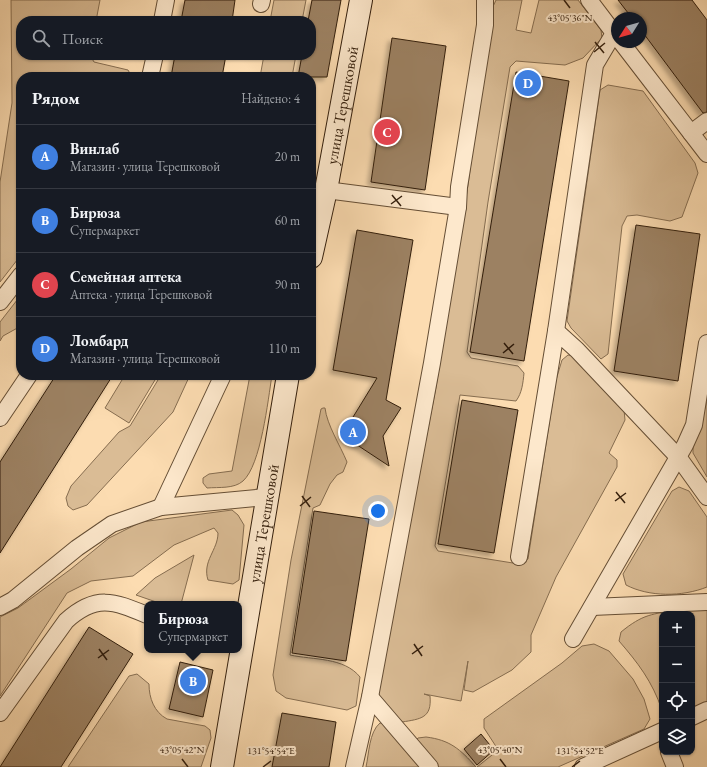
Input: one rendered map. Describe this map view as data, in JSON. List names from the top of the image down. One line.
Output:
{"streets":{"main road":["улица Терешковой"]},"north":"bottom left","page":{"search":"Поиск","pins":["D","C","A","B"],"heading":["Рядом","Найдено: 4"],"list":[{"mark":"A","name":"Винлаб","note":"Магазин · улица Терешковой","value":"20 m"},{"mark":"B","name":"Бирюза","note":"Супермаркет","value":"60 m"},{"mark":"C","name":"Семейная аптека","note":"Аптека · улица Терешковой","value":"90 m"},{"mark":"D","name":"Ломбард","note":"Магазин · улица Терешковой","value":"110 m"}],"popup":["Бирюза","Супермаркет"],"map_buttons":["+","−"]},"coordinates":["43°05'36\"N","43°05'42\"N","43°05'40\"N","131°54'54\"E","131°54'52\"E"]}
